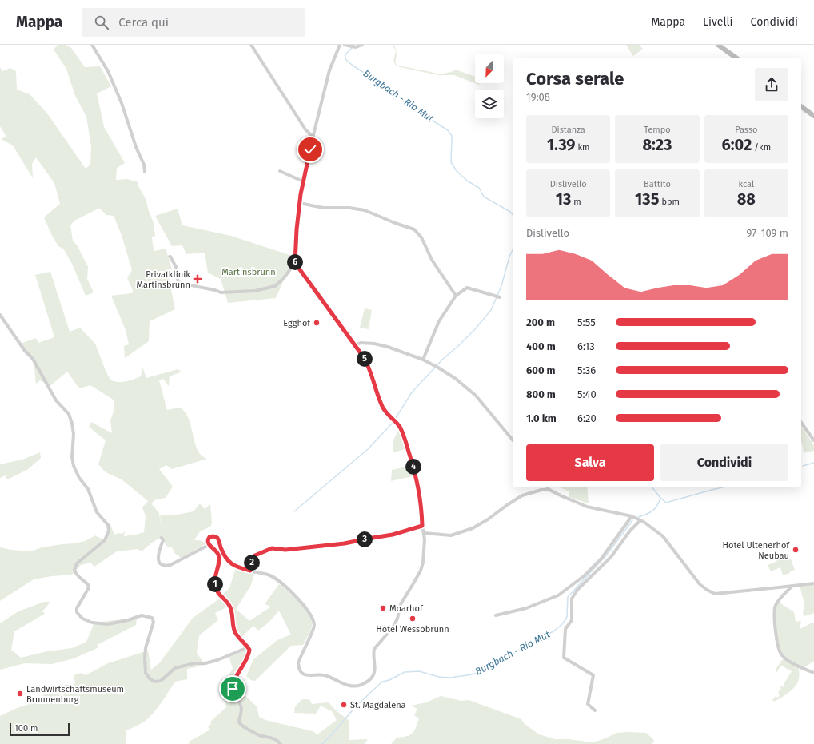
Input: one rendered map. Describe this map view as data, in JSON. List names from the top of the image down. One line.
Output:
{"water":["Burgbach - Rio Mut"],"parks":["Martinsbrunn"],"places":{"health":["Privatklinik Martinsbrunn"],"other":["Egghof","Hotel Ultenerhof Neubau","Moarhof","Hotel Wessobrunn","Landwirtschaftsmuseum Brunnenburg","St. Magdalena"]},"scale_bar":"100 m","north":"bottom left","page":{"header":"Mappa","search":"Cerca qui","nav":["Mappa","Livelli","Condividi"],"heading":["Corsa serale","19:08"],"stats":[["Distanza","1.39 km"],["Tempo","8:23"],["Passo","6:02 /km"],["Dislivello","13 m"],["Battito","135 bpm"],["kcal","88"]],"chart":["Dislivello","97–109 m"],"pins":["6","5","4","3","2","1"],"list":[{"name":"200 m","note":"5:55"},{"name":"400 m","note":"6:13"},{"name":"600 m","note":"5:36"},{"name":"800 m","note":"5:40"},{"name":"1.0 km","note":"6:20"}],"buttons":["Salva","Condividi"],"scale":"100 m"}}
